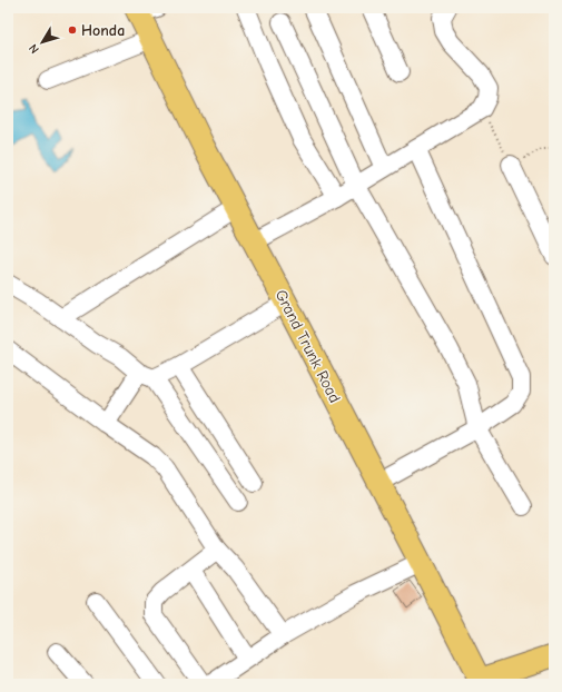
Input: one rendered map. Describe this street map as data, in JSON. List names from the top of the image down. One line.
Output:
{"streets":{"main road":["Grand Trunk Road"]},"places":["Honda"],"north":"bottom left"}
